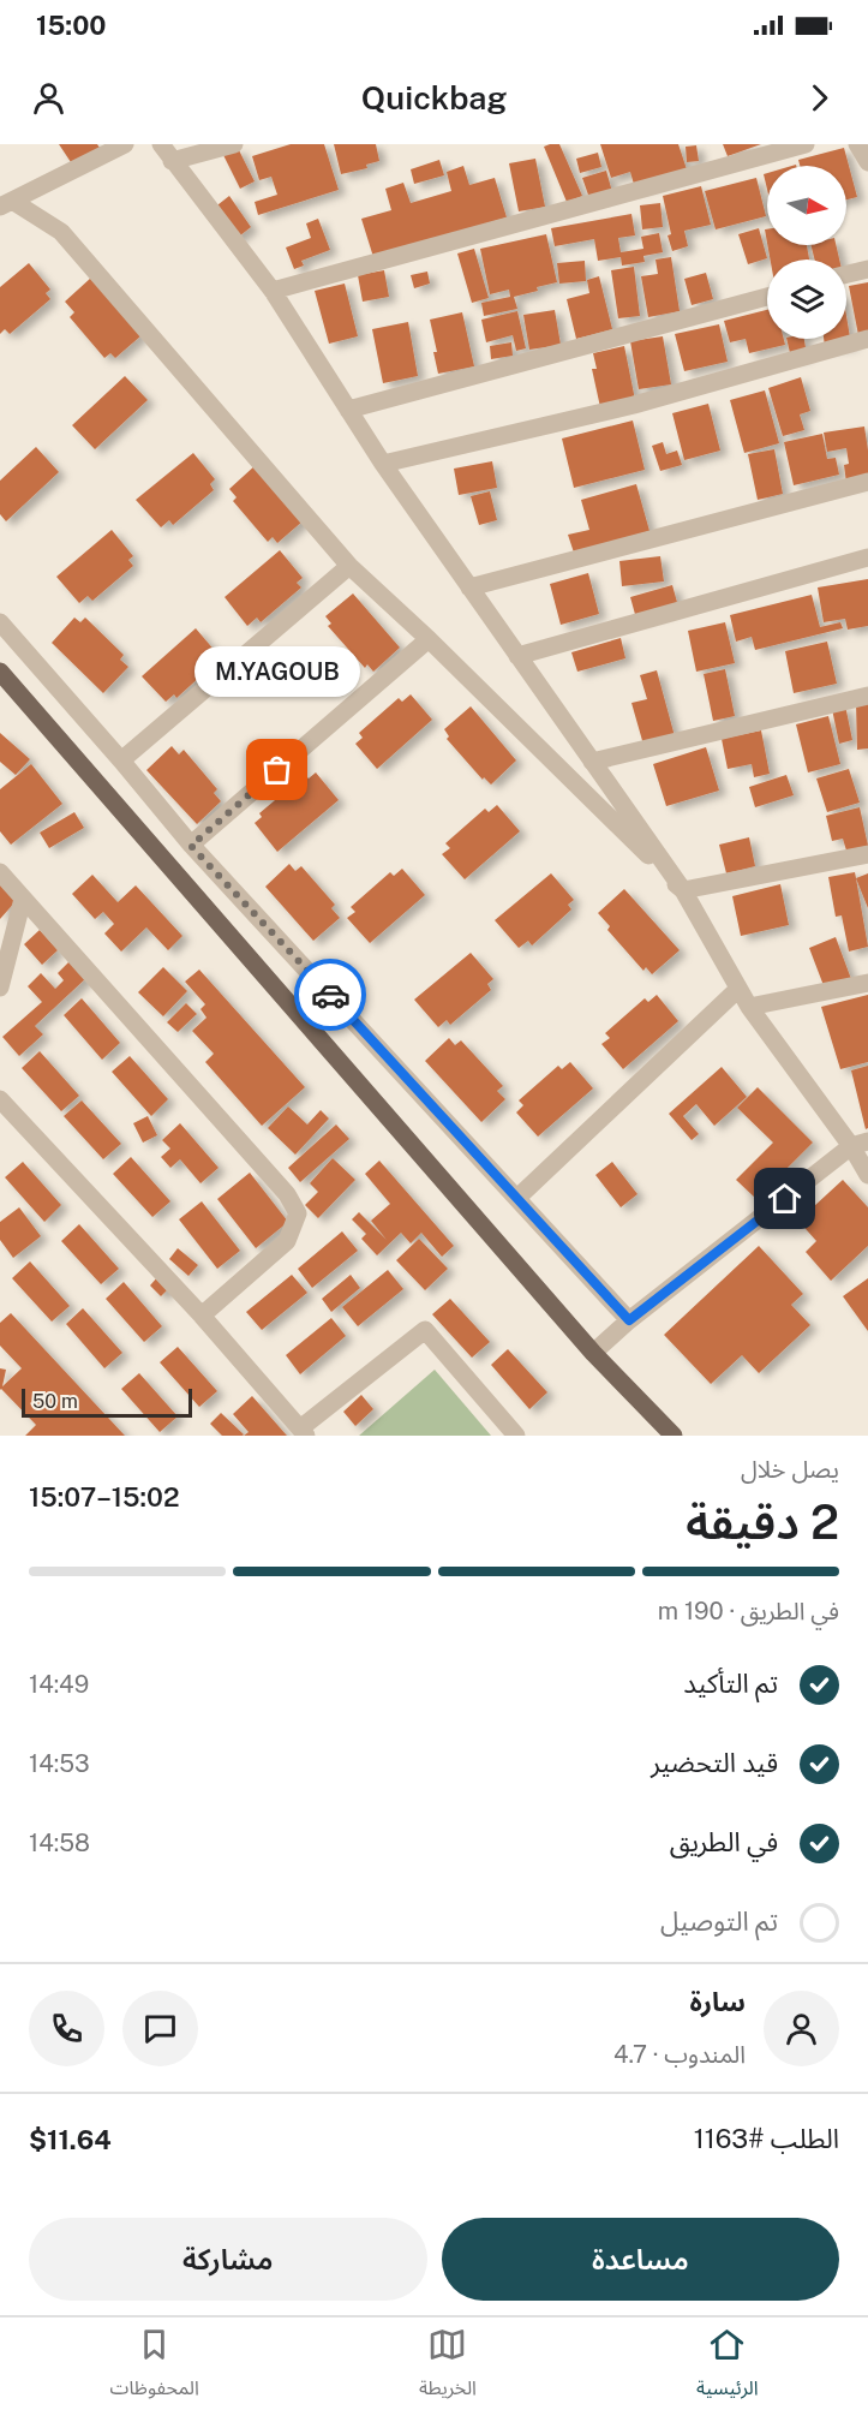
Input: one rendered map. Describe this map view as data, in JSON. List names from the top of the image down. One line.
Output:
{"places":["M.YAGOUB"],"scale_bar":"50 m","north":"right","page":{"status":"15:00","header":"Quickbag","bubble":"M.YAGOUB","scale":"50 m","heading":["2 دقيقة","يصل خلال","15:02–15:07"],"panel":["سارة","المندوب · 4.7","الطلب #1163","$11.64"],"bar":"في الطريق · 190 m","list":[["تم التأكيد","14:49"],["قيد التحضير","14:53"],["في الطريق","14:58"],"تم التوصيل"],"buttons":["مساعدة","مشاركة"],"tabs":["الرئيسية","الخريطة","المحفوظات"]}}
